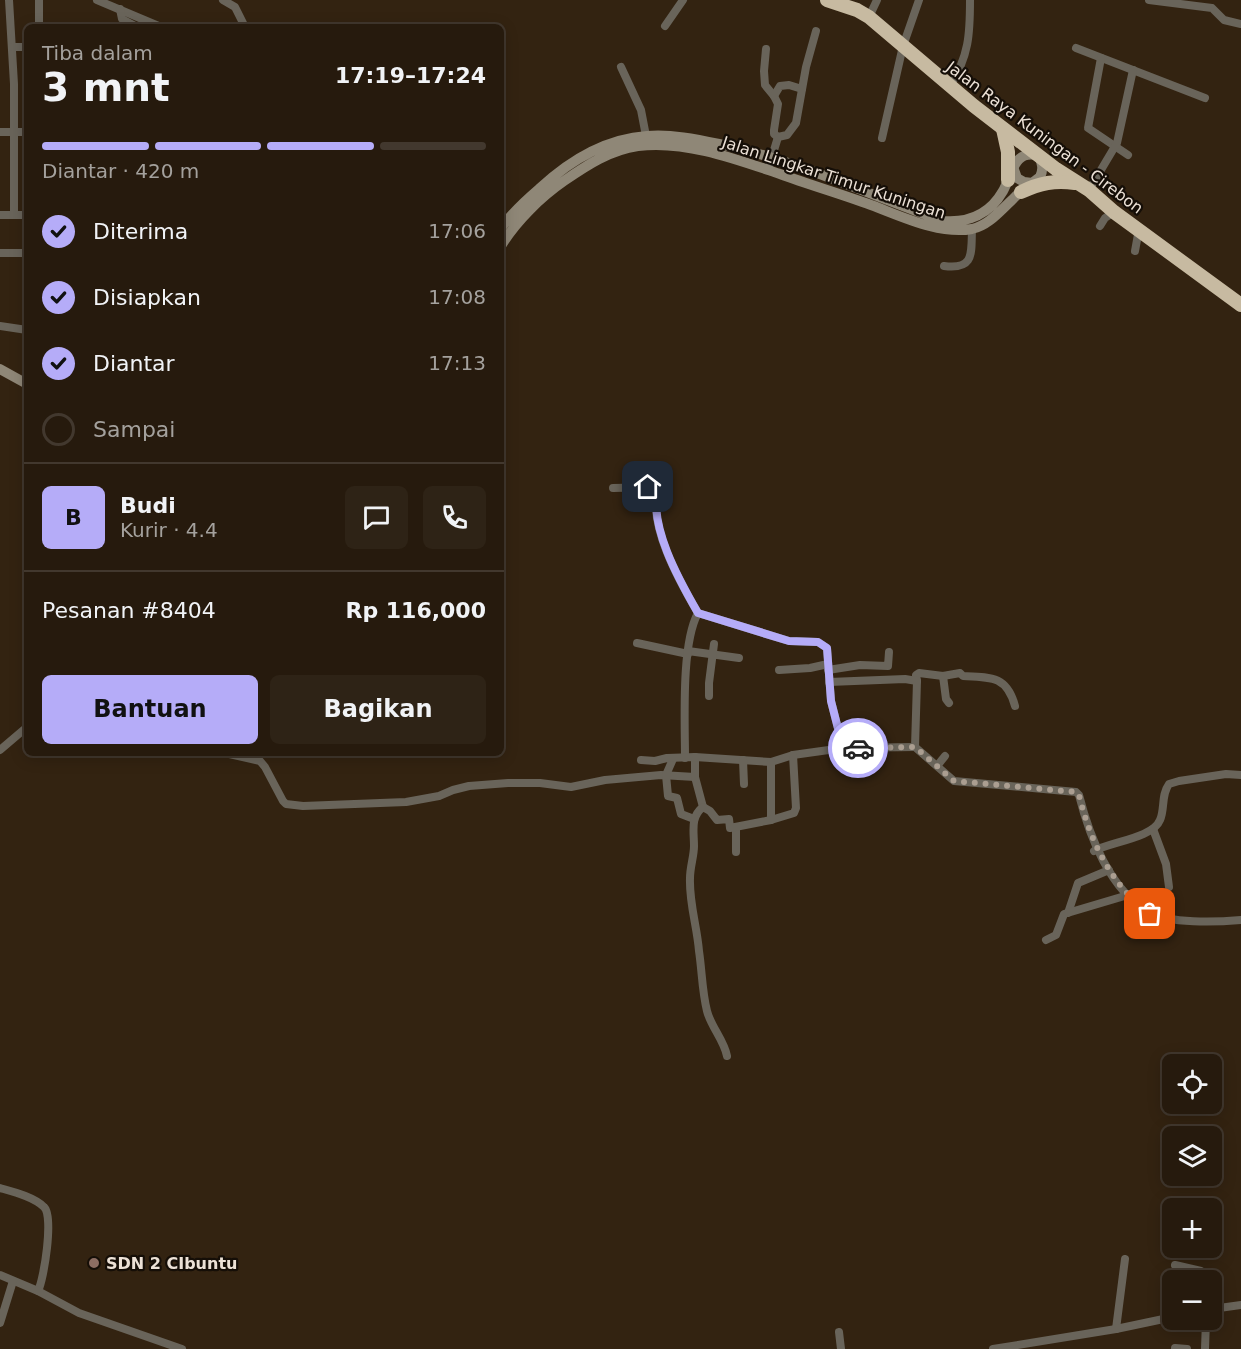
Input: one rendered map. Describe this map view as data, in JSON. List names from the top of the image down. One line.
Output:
{"streets":{"highway":["Jalan Raya Kuningan - Cirebon"],"main road":["Jalan Lingkar Timur Kuningan"]},"places":["SDN 2 CIbuntu"],"page":{"heading":["3 mnt","Tiba dalam","17:19–17:24"],"panel":["Budi","Kurir · 4.4","Pesanan #8404","Rp 116,000"],"bar":"Diantar · 420 m","list":[["Diterima","17:06"],["Disiapkan","17:08"],["Diantar","17:13"],"Sampai"],"round":"B","buttons":["Bantuan","Bagikan"],"map_buttons":["+","−"]}}
